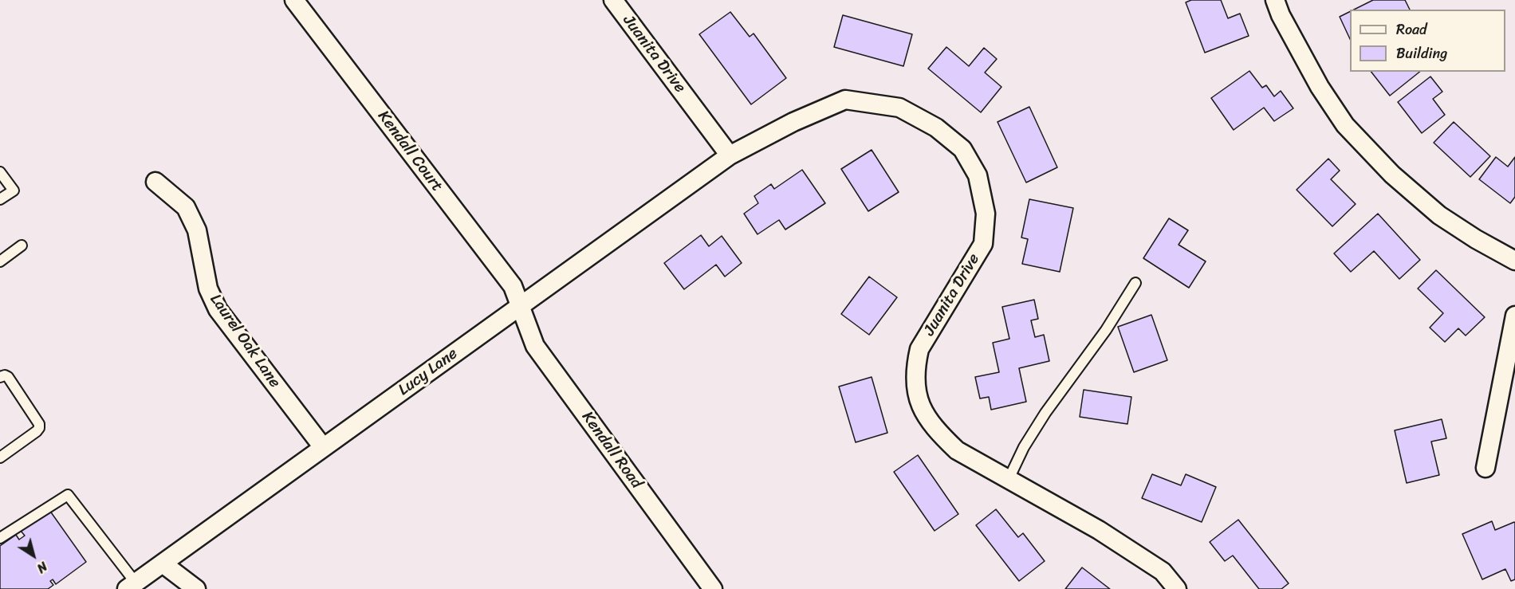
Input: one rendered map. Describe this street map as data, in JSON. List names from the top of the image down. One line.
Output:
{"streets":{"street":["Juanita Drive","Kendall Court","Laurel Oak Lane","Lucy Lane","Kendall Road"]},"crossings":[["Juanita Drive","Lucy Lane"],["Kendall Court","Lucy Lane"],["Kendall Court","Kendall Road"],["Laurel Oak Lane","Lucy Lane"],["Lucy Lane","Kendall Road"]],"legend":["Road","Building"],"north":"bottom right"}
